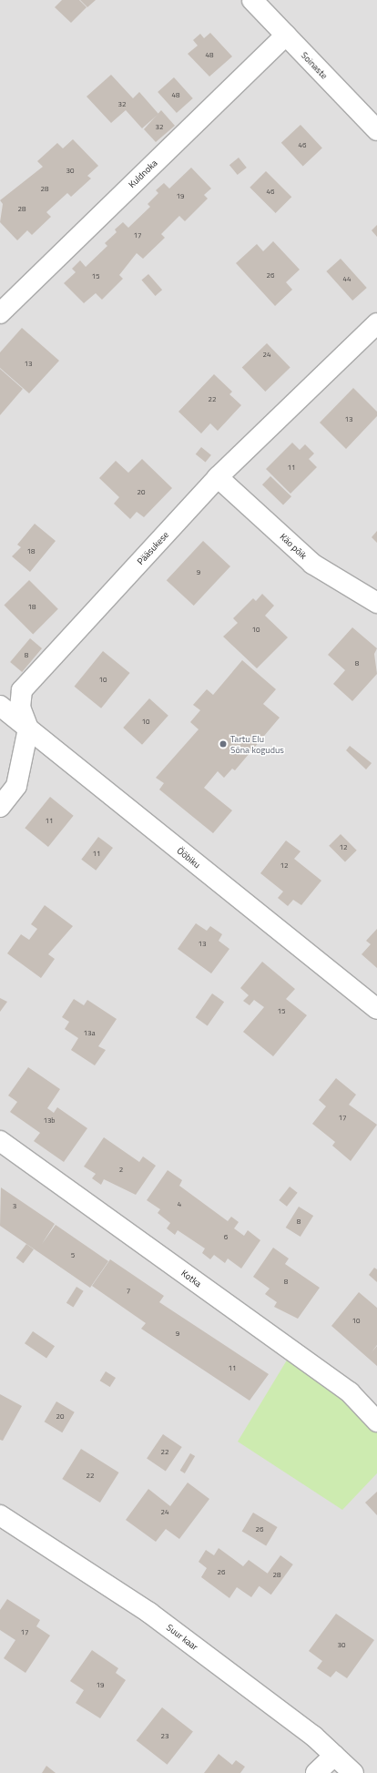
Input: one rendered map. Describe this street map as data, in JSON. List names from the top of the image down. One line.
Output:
{"streets":{"street":["Soinaste","Kuldnoka","Käo põik","Pääsukese","Ööbiku","Kotka","Suur kaar"]},"crossings":[["Soinaste","Kuldnoka"],["Käo põik","Pääsukese"],["Pääsukese","Ööbiku"]],"places":["Tartu Elu Sõna kogudus"],"house_numbers":["48","48","32","32","46","30","28","46","19","28","17","26","15","44","24","13","22","13","11","20","18","9","18","10","8","8","10","10","11","12","11","12","13","15","13a","17","13b","2","4","3","8","6","5","8","7","10","9","11","20","22","22","24","26","26","28","17","30","19","23"]}
